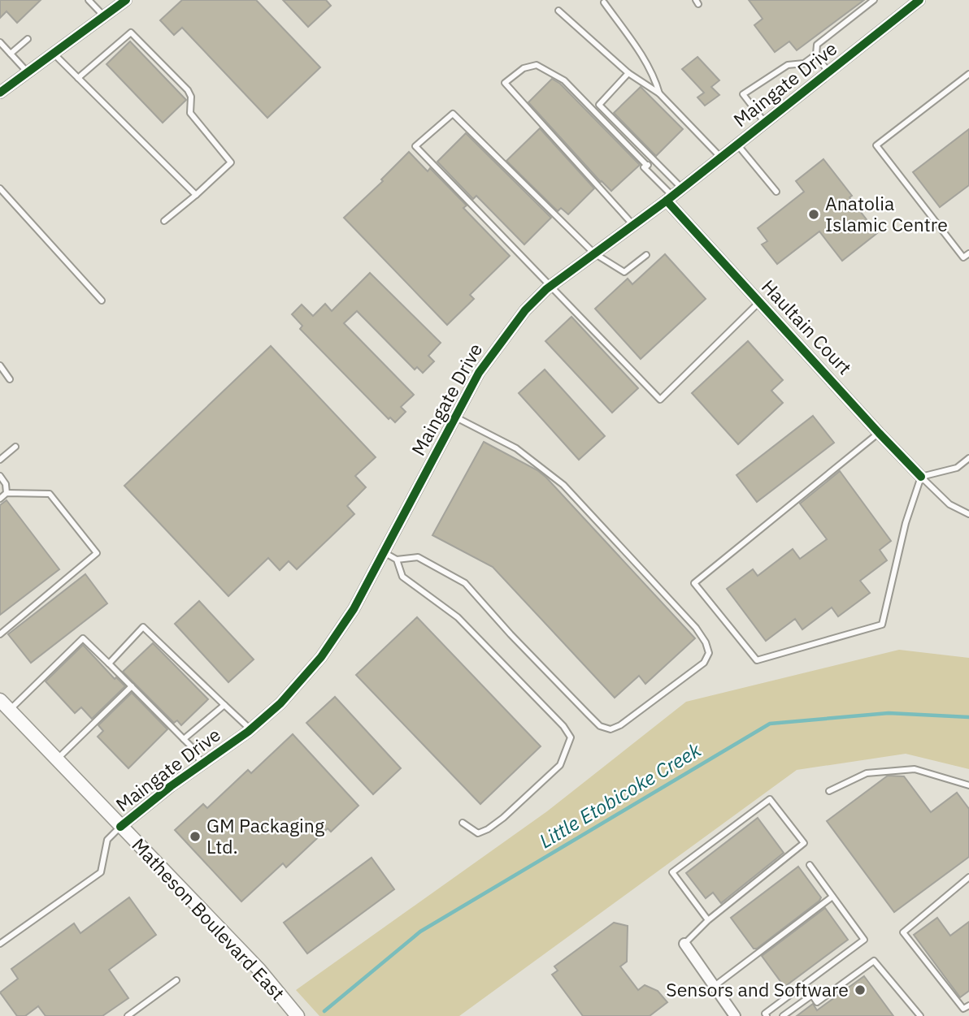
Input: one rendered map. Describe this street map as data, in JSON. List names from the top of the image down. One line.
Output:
{"streets":{"street":["Maingate Drive","Haultain Court","Matheson Boulevard East"]},"crossings":[["Maingate Drive","Haultain Court"],["Maingate Drive","Matheson Boulevard East"]],"water":["Little Etobicoke Creek"],"places":["Anatolia Islamic Centre","GM Packaging Ltd.","Sensors and Software"]}
